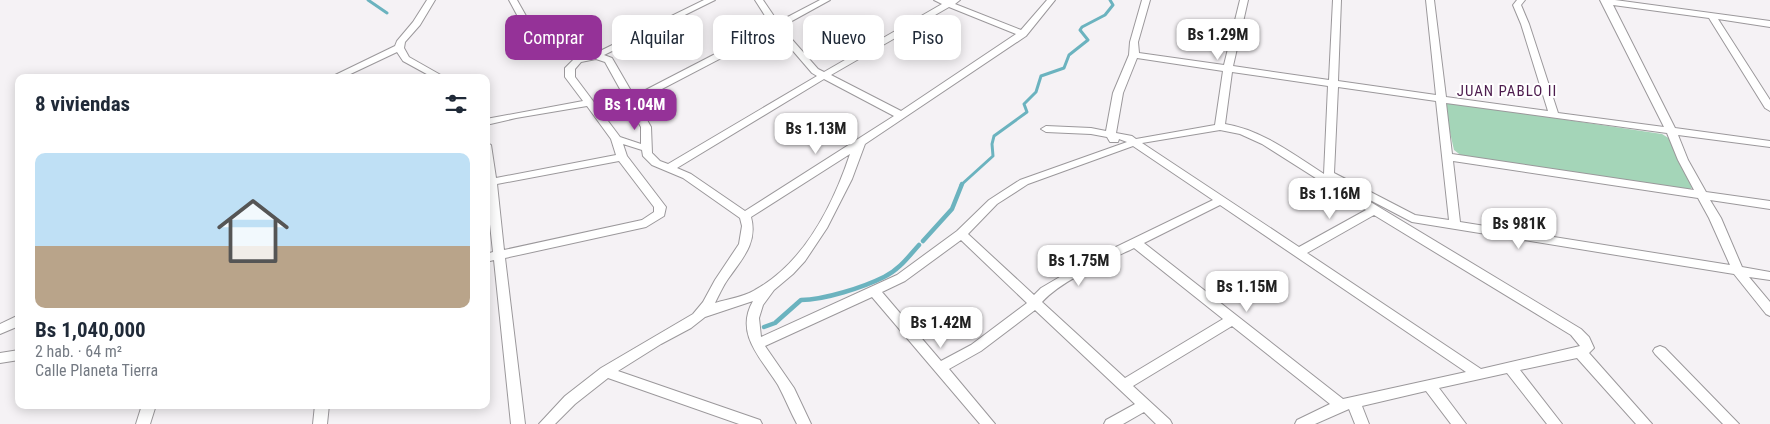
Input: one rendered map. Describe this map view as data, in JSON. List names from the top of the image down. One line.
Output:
{"districts":["JUAN PABLO II"],"page":{"chip":["Comprar","Alquilar","Filtros","Nuevo","Piso"],"price":["Bs 1.29M","Bs 1.04M","Bs 1.13M","Bs 1.16M","Bs 981K","Bs 1.75M","Bs 1.15M","Bs 1.42M"],"heading":"8 viviendas","list":[{"name":"Bs 1,040,000","note":"2 hab. · 64 m² · Calle Planeta Tierra"}]}}
